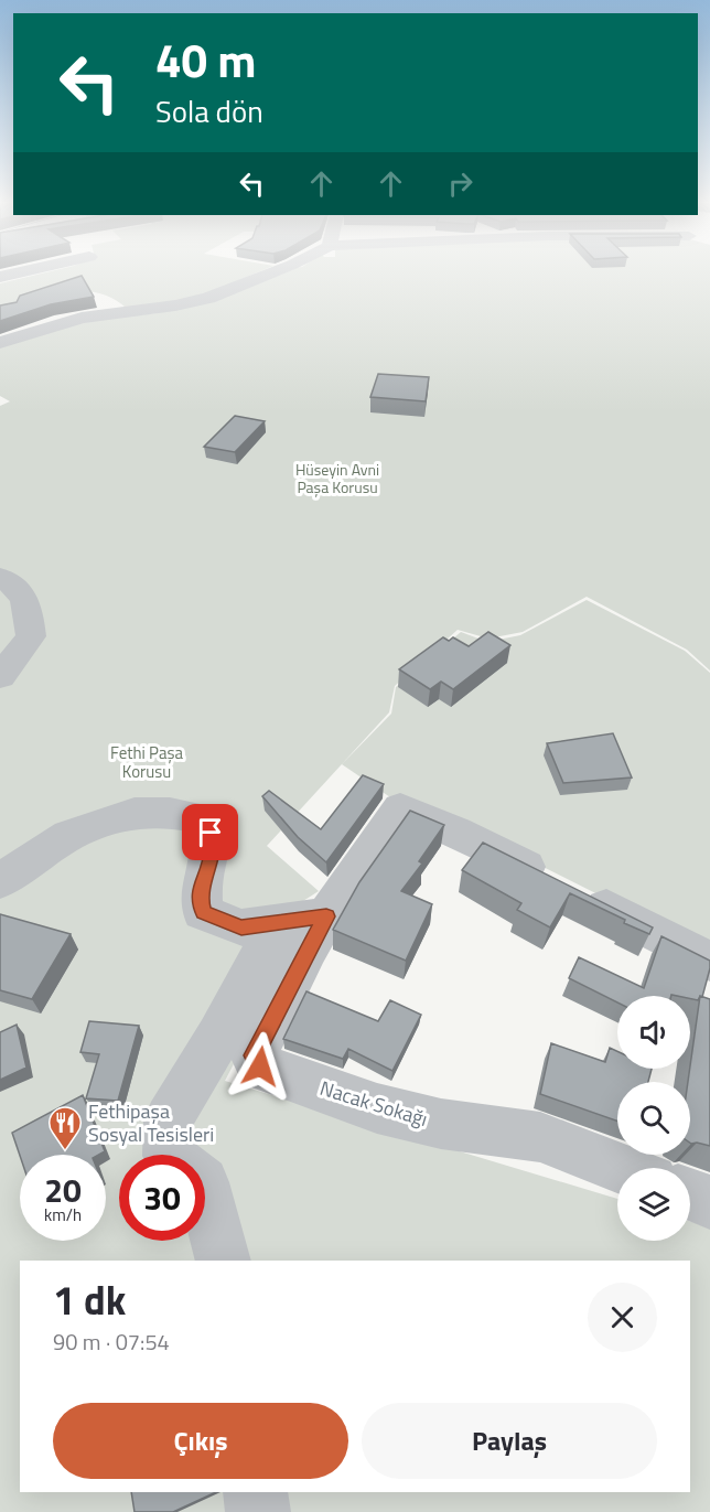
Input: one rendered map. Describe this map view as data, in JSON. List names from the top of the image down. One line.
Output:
{"streets":{"street":["Nacak Sokağı"]},"parks":["Hüseyin Avni Paşa Korusu","Fethi Paşa Korusu"],"places":{"restaurant":["Fethipaşa Sosyal Tesisleri"]},"page":{"turn":["40 m","Sola dön"],"speed":"20 km/h","limit":"30","heading":["1 dk","90 m · 07:54"],"buttons":["Çıkış","Paylaş"]}}
